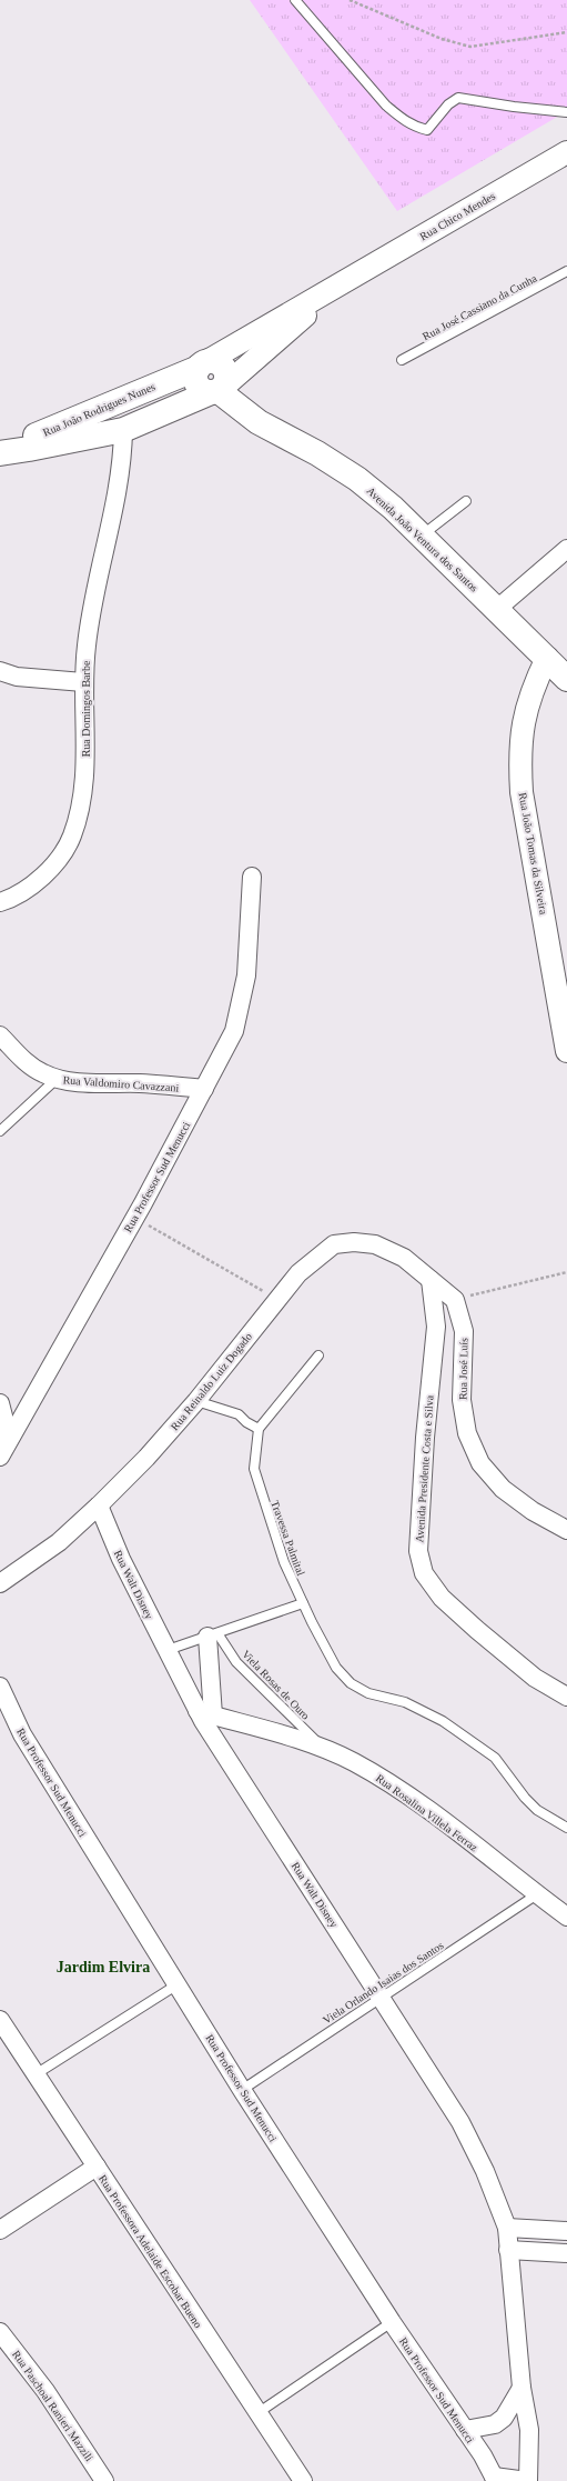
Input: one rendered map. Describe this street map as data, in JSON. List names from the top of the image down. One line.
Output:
{"streets":{"main road":["Rua João Rodrigues Nunes","Avenida João Ventura dos Santos"],"street":["Rua Chico Mendes","Rua Domingos Barbe","Rua João Tomas da Silveira","Rua Valdomiro Cavazzani","Rua Professor Sud Menucci","Rua José Luís","Rua Reinaldo Luiz Dogado","Avenida Presidente Costa e Silva","Rua Walt Disney","Rua Rosalina Villela Ferraz","Rua Professora Adelaide Escobar Bueno","Rua Paschoal Ranieri Mazzili"],"lane":["Rua José Cassiano da Cunha","Travessa Palmital","Viela Rosas de Ouro","Viela Orlando Isaias dos Santos"]},"crossings":[["Rua Chico Mendes","Rua João Rodrigues Nunes"],["Rua Chico Mendes","Avenida João Ventura dos Santos"],["Rua João Rodrigues Nunes","Avenida João Ventura dos Santos"],["Rua João Rodrigues Nunes","Rua Domingos Barbe"],["Avenida João Ventura dos Santos","Rua João Tomas da Silveira"],["Rua Valdomiro Cavazzani","Rua Professor Sud Menucci"],["Rua Professor Sud Menucci","Viela Orlando Isaias dos Santos"],["Rua Reinaldo Luiz Dogado","Avenida Presidente Costa e Silva"],["Rua Reinaldo Luiz Dogado","Rua Walt Disney"],["Rua Walt Disney","Rua Rosalina Villela Ferraz"],["Rua Walt Disney","Viela Orlando Isaias dos Santos"],["Viela Rosas de Ouro","Rua Rosalina Villela Ferraz"],["Rua Rosalina Villela Ferraz","Viela Orlando Isaias dos Santos"]],"districts":["Jardim Elvira"]}
